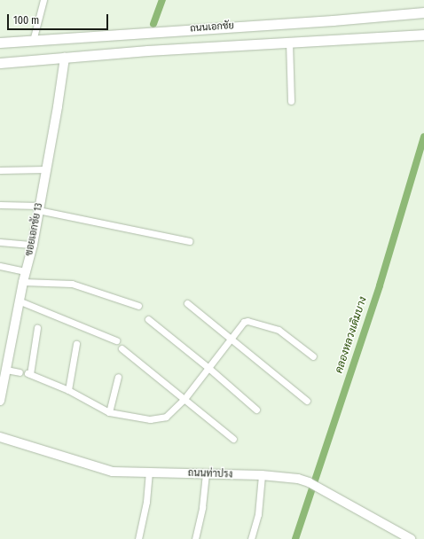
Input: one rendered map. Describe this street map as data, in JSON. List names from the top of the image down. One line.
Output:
{"streets":{"main road":["ถนนเอกชัย"],"street":["ซอยเอกชัย 13","ถนนท่าปรง"]},"crossings":[["ถนนเอกชัย","ซอยเอกชัย 13"]],"water":["คลองหลวงเดิมบาง"],"scale_bar":"100 m"}
